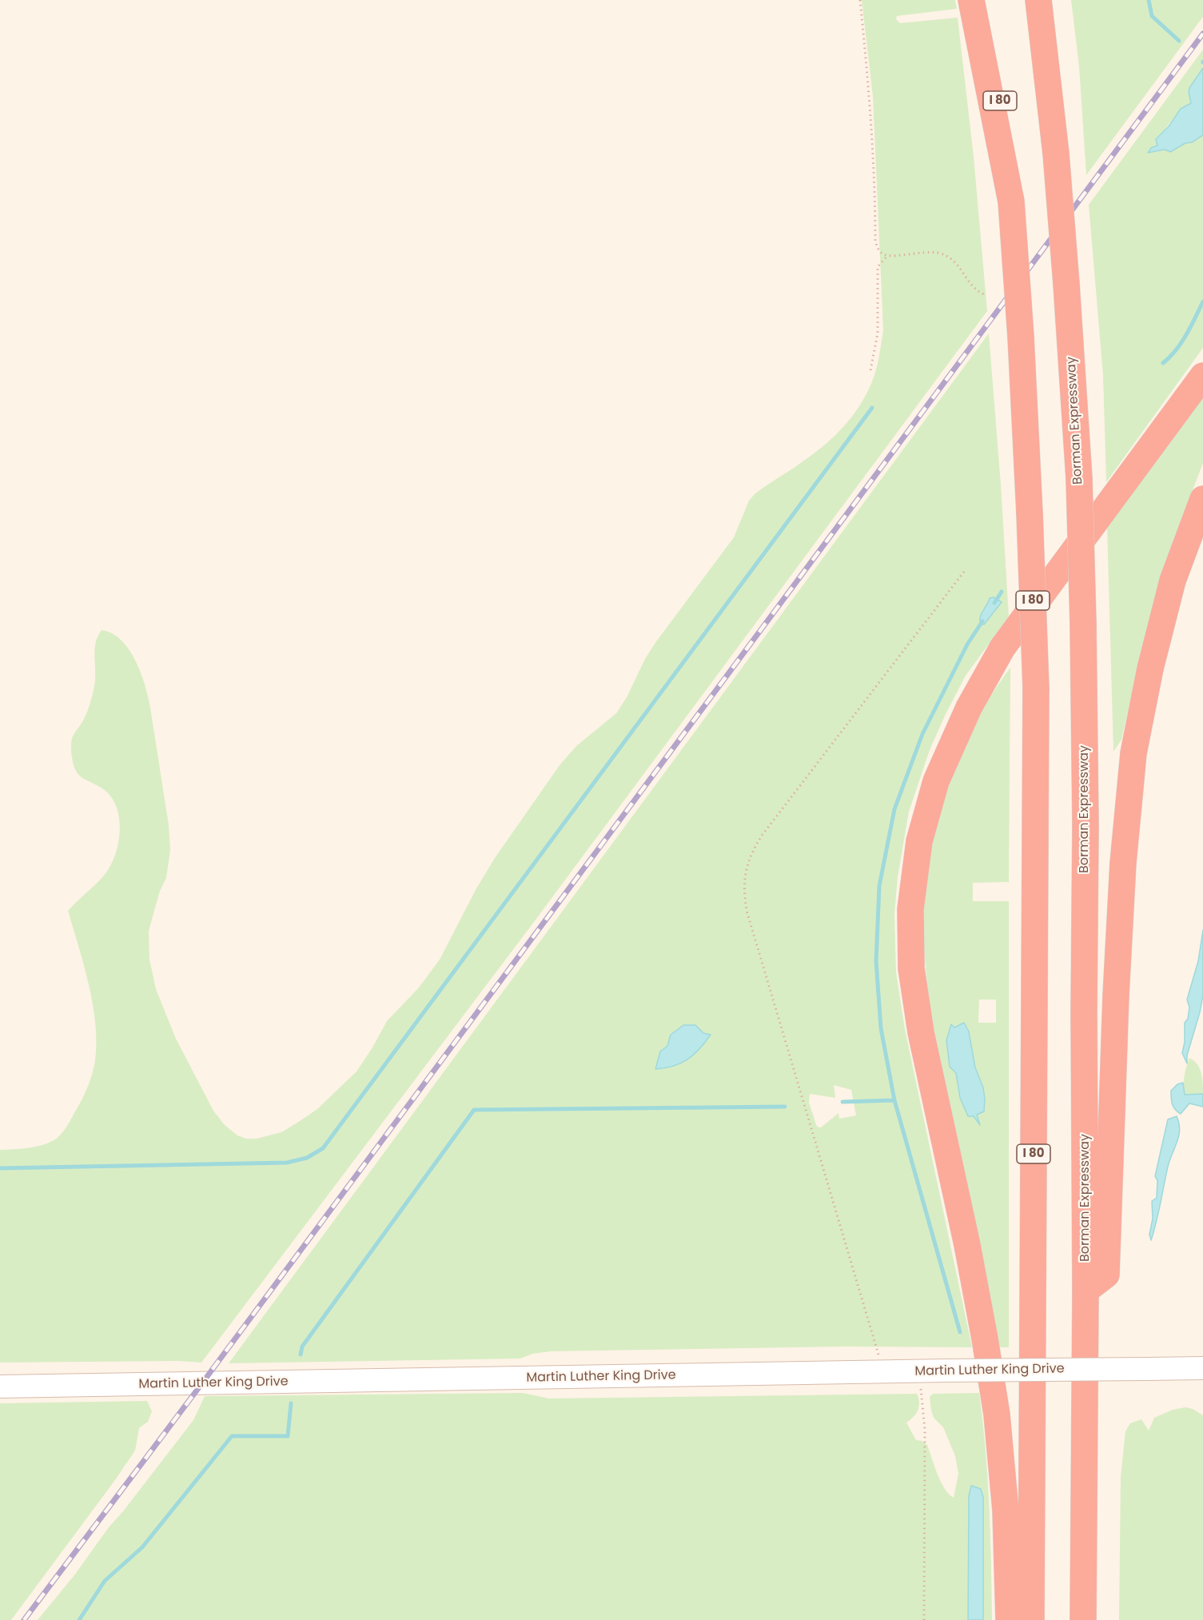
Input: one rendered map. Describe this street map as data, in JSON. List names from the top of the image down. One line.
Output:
{"streets":{"highway":["I 80","Borman Expressway"],"main road":["Martin Luther King Drive"]}}
